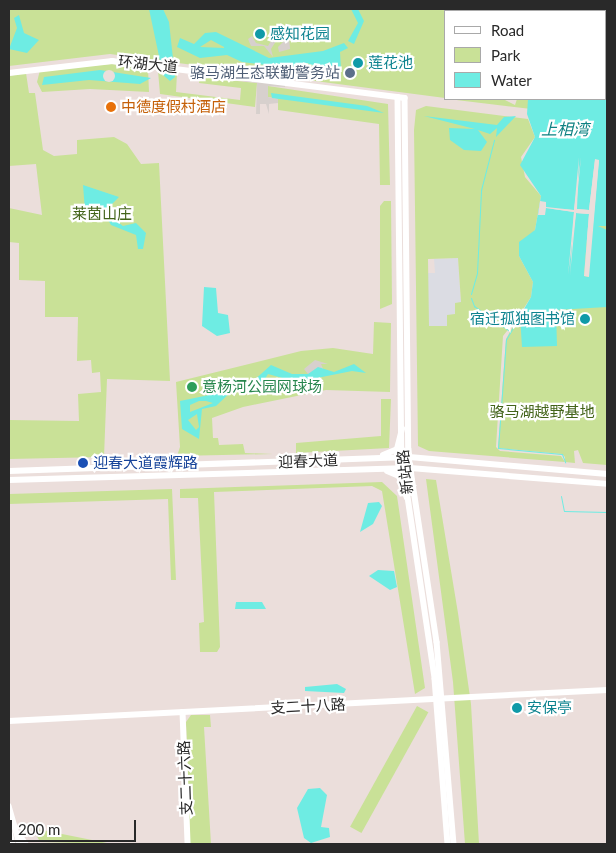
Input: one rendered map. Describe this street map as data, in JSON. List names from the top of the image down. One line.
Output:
{"streets":{"main road":["迎春大道"],"street":["环湖大道","新站路","支二十八路","支二十六路"]},"crossings":[["环湖大道","新站路"],["迎春大道","新站路"],["新站路","支二十八路"],["支二十八路","支二十六路"]],"water":["上相湾"],"parks":["莱茵山庄","骆马湖越野基地"],"places":["感知花园","莲花池","骆马湖生态联勤警务站","中德度假村酒店","宿迁孤独图书馆","意杨河公园网球场","迎春大道霞辉路","安保亭"],"legend":["Road","Park","Water"],"scale_bar":"200 m"}
